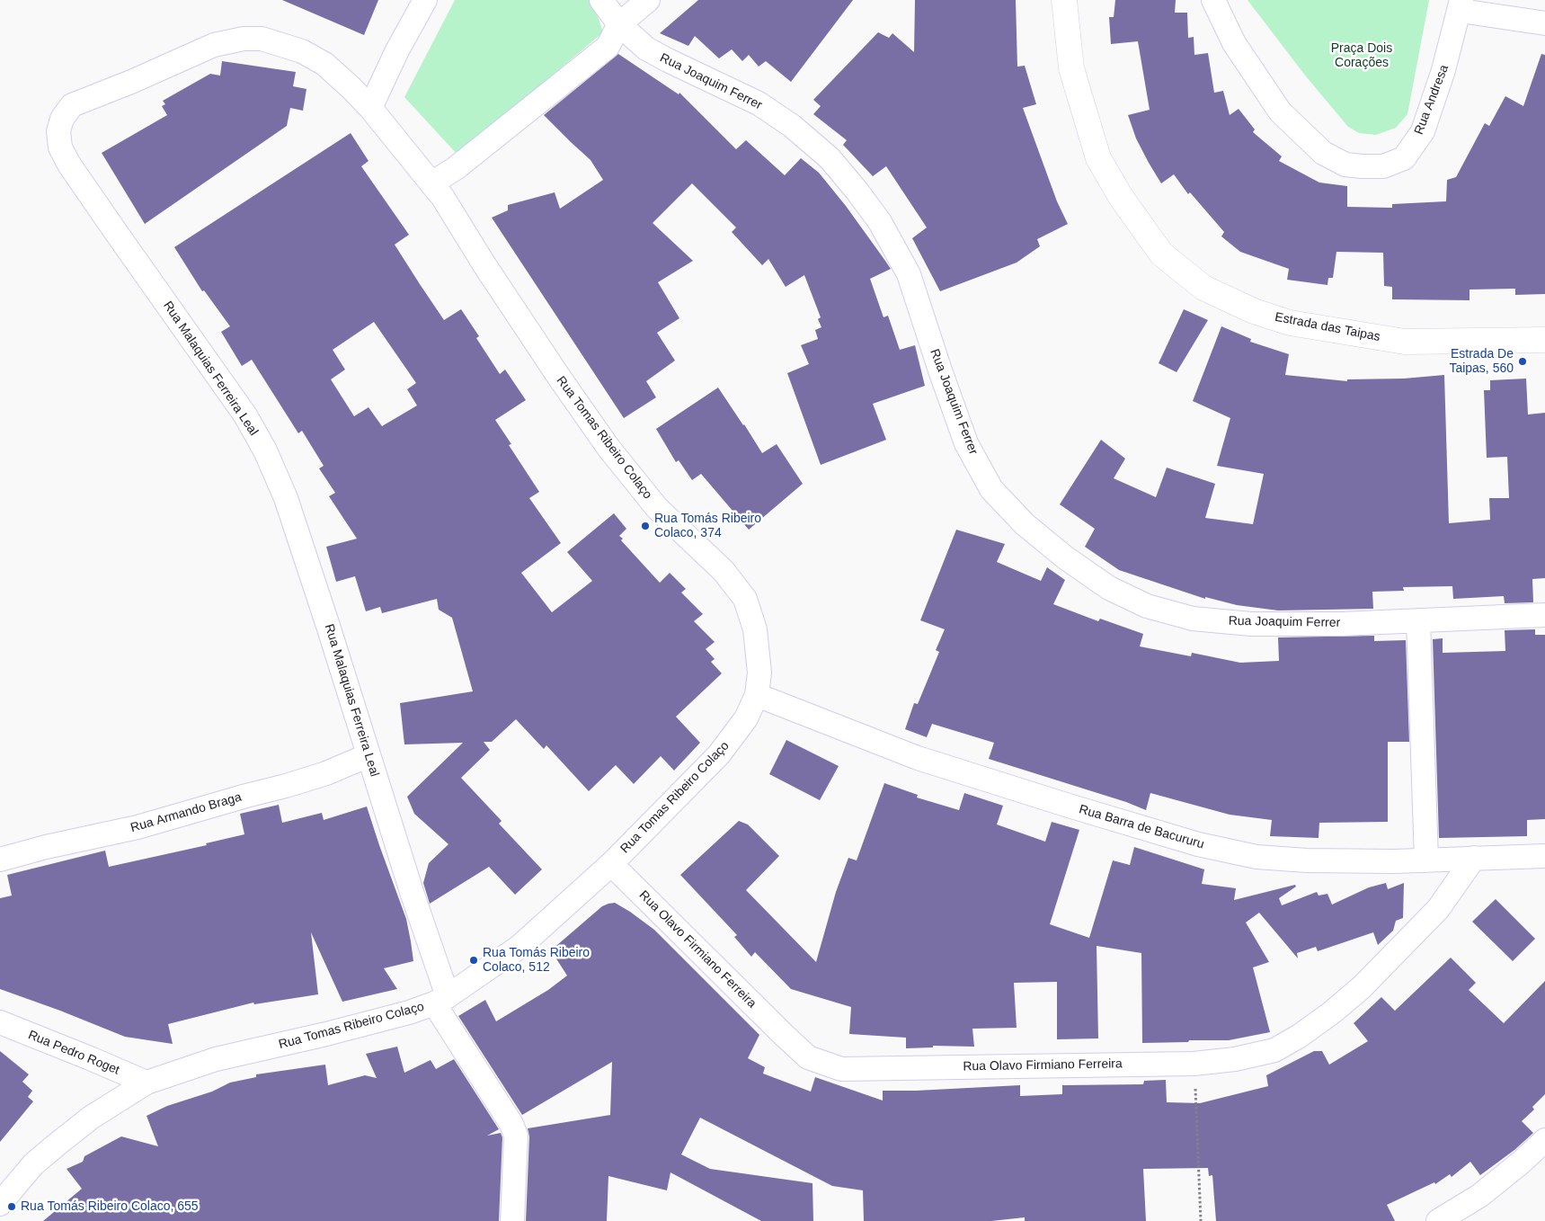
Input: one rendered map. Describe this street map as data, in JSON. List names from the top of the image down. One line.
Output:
{"streets":{"main road":["Estrada das Taipas"],"street":["Rua Joaquim Ferrer","Rua Andresa","Rua Malaquias Ferreira Leal","Rua Tomas Ribeiro Colaço","Rua Armando Braga","Rua Barra de Bacururu","Rua Olavo Firmiano Ferreira","Rua Pedro Roget"]},"crossings":[["Rua Malaquias Ferreira Leal","Rua Tomas Ribeiro Colaço"],["Rua Malaquias Ferreira Leal","Rua Armando Braga"],["Rua Tomas Ribeiro Colaço","Rua Barra de Bacururu"],["Rua Tomas Ribeiro Colaço","Rua Olavo Firmiano Ferreira"],["Rua Tomas Ribeiro Colaço","Rua Pedro Roget"],["Rua Barra de Bacururu","Rua Olavo Firmiano Ferreira"]],"parks":["Praça Dois Corações"],"places":["Estrada De Taipas, 560","Rua Tomás Ribeiro Colaco, 374","Rua Tomás Ribeiro Colaco, 512","Rua Tomás Ribeiro Colaco, 655"]}
